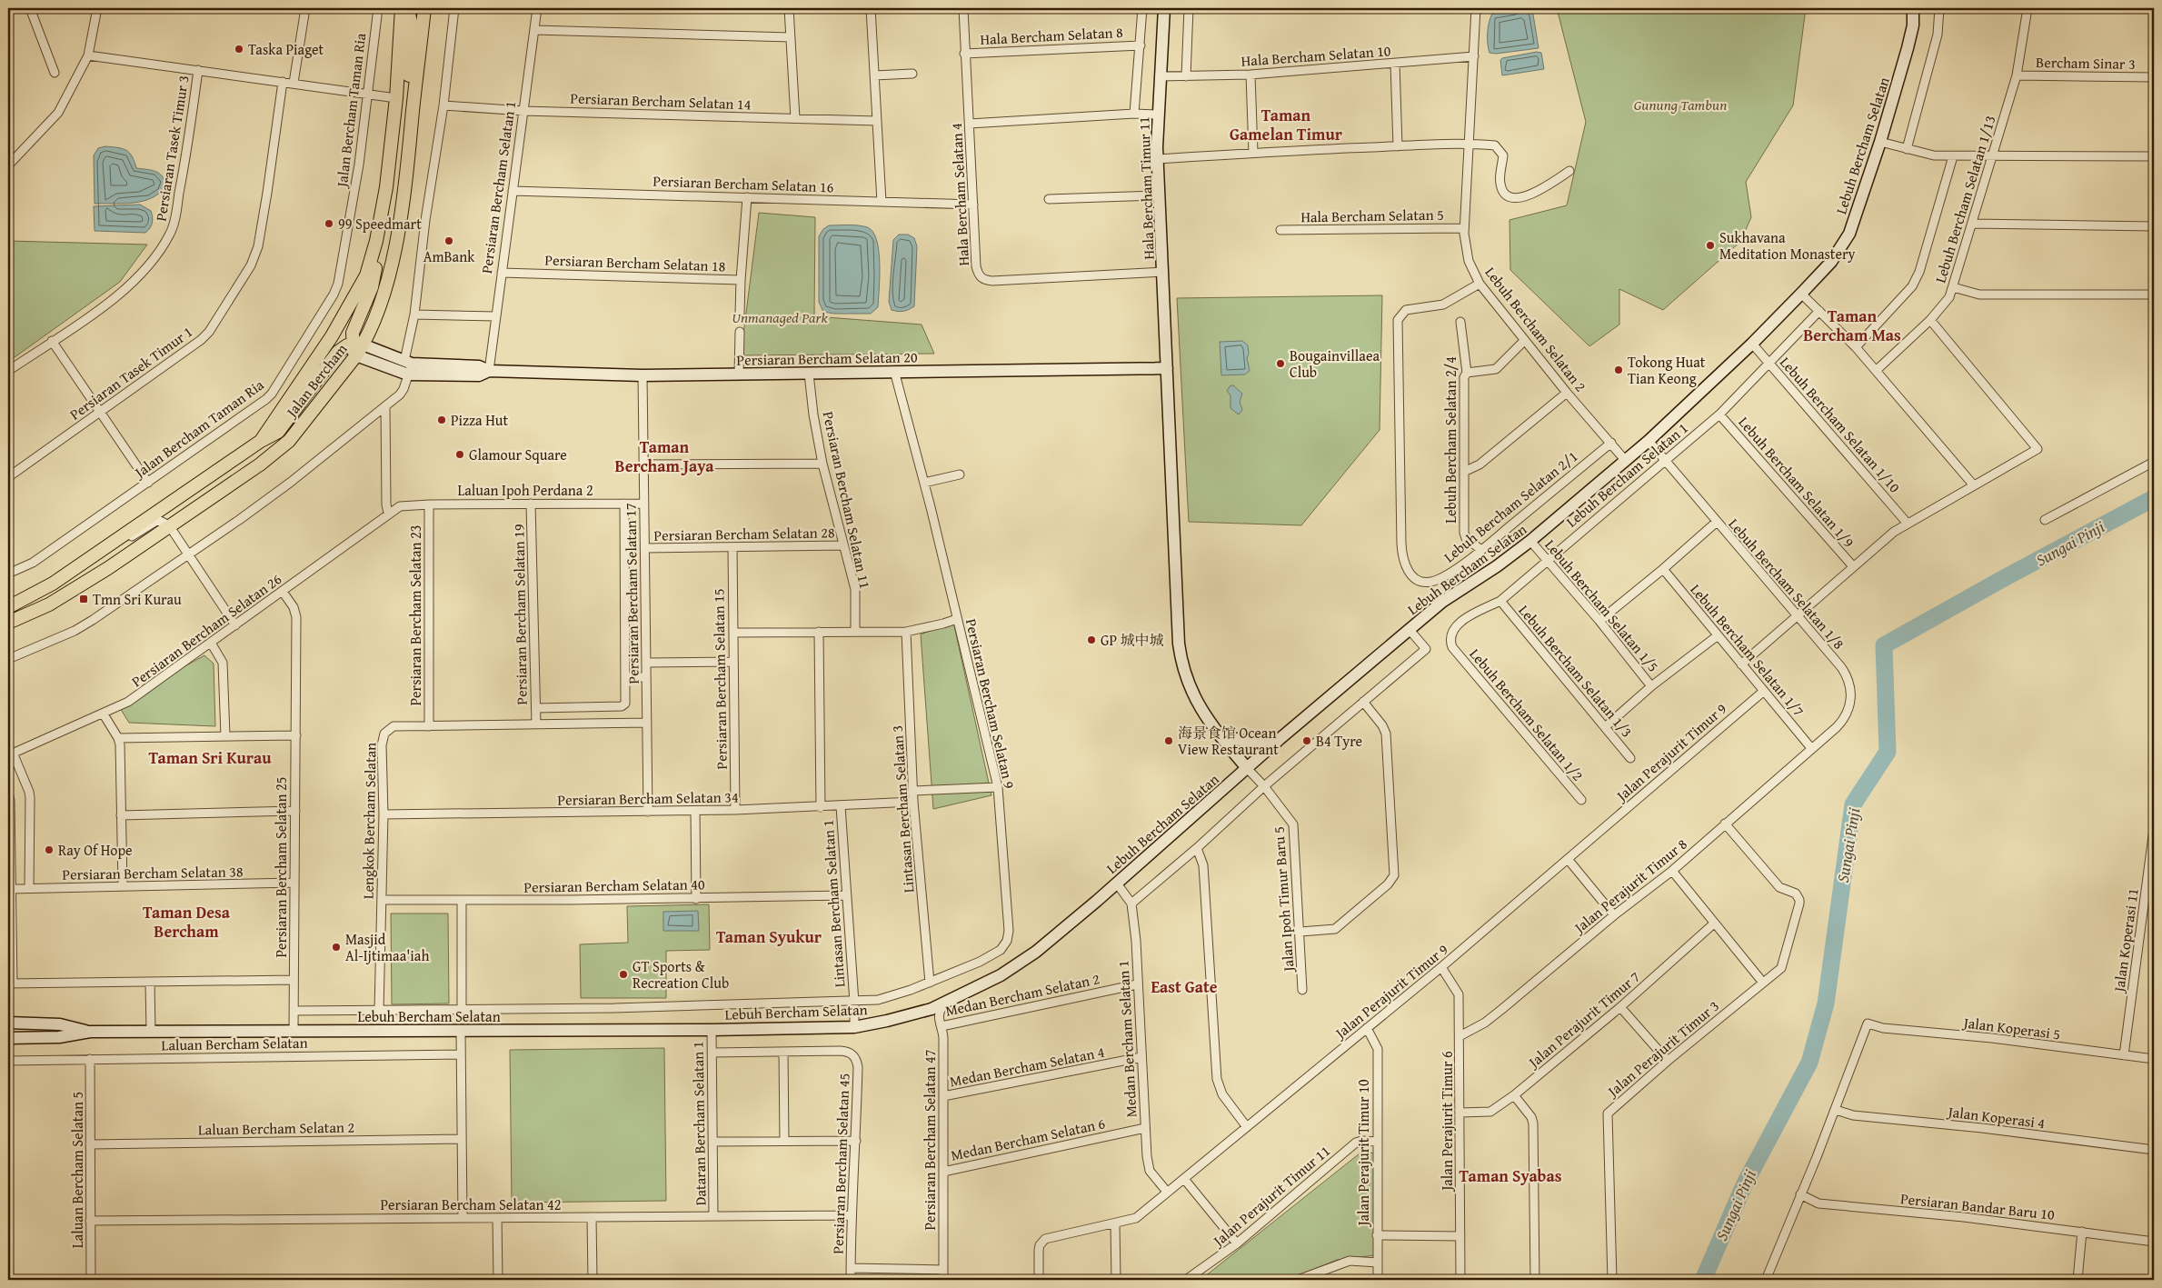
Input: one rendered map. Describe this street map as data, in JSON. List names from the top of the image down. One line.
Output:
{"streets":{"main road":["Jalan Bercham"],"street":["Hala Bercham Selatan 8","Hala Bercham Selatan 10","Bercham Sinar 3","Persiaran Bercham Selatan 14","Jalan Bercham Taman Ria","Lebuh Bercham Selatan","Persiaran Tasek Timur 3","Persiaran Bercham Selatan 16","Persiaran Bercham Selatan 1","Hala Bercham Timur 11","Hala Bercham Selatan 4","Lebuh Bercham Selatan 1/13","Hala Bercham Selatan 5","Persiaran Bercham Selatan 18","Lebuh Bercham Selatan 2","Persiaran Bercham Selatan 20","Persiaran Tasek Timur 1","Lebuh Bercham Selatan 1/10","Lebuh Bercham Selatan 2/4","Lebuh Bercham Selatan 1","Lebuh Bercham Selatan 1/9","Laluan Ipoh Perdana 2","Persiaran Bercham Selatan 11","Lebuh Bercham Selatan 2/1","Persiaran Bercham Selatan 28","Lebuh Bercham Selatan 1/8","Persiaran Bercham Selatan 17","Lebuh Bercham Selatan 1/5","Persiaran Bercham Selatan 19","Persiaran Bercham Selatan 23","Persiaran Bercham Selatan 26","Lebuh Bercham Selatan 1/7","Lebuh Bercham Selatan 1/3","Persiaran Bercham Selatan 15","Persiaran Bercham Selatan 9","Lebuh Bercham Selatan 1/2","Jalan Perajurit Timur 9","Persiaran Bercham Selatan 34","Lintasan Bercham Selatan 3","Lengkok Bercham Selatan","Persiaran Bercham Selatan 25","Persiaran Bercham Selatan 38","Persiaran Bercham Selatan 40","Jalan Perajurit Timur 8","Jalan Ipoh Timur Baru 5","Lintasan Bercham Selatan 1","Jalan Koperasi 11","Medan Bercham Selatan 2","Jalan Perajurit Timur 7","Jalan Koperasi 5","Medan Bercham Selatan 1","Laluan Bercham Selatan","Jalan Perajurit Timur 3","Medan Bercham Selatan 4","Jalan Koperasi 4","Jalan Perajurit Timur 6","Dataran Bercham Selatan 1","Laluan Bercham Selatan 2","Medan Bercham Selatan 6","Persiaran Bercham Selatan 47","Jalan Perajurit Timur 10","Persiaran Bercham Selatan 45","Laluan Bercham Selatan 5","Jalan Perajurit Timur 11","Persiaran Bercham Selatan 42","Persiaran Bandar Baru 10"]},"crossings":[["Hala Bercham Selatan 8","Hala Bercham Selatan 4"],["Hala Bercham Selatan 10","Hala Bercham Timur 11"],["Hala Bercham Selatan 10","Lebuh Bercham Selatan 2"],["Bercham Sinar 3","Lebuh Bercham Selatan 1/13"],["Persiaran Bercham Selatan 14","Persiaran Bercham Selatan 1"],["Lebuh Bercham Selatan","Hala Bercham Timur 11"],["Lebuh Bercham Selatan","Lebuh Bercham Selatan 2"],["Lebuh Bercham Selatan","Lebuh Bercham Selatan 1/10"],["Lebuh Bercham Selatan","Lebuh Bercham Selatan 1/8"],["Lebuh Bercham Selatan","Lebuh Bercham Selatan 1/5"],["Lebuh Bercham Selatan","Persiaran Bercham Selatan 25"],["Lebuh Bercham Selatan","Jalan Ipoh Timur Baru 5"],["Lebuh Bercham Selatan","Lintasan Bercham Selatan 1"],["Lebuh Bercham Selatan","Medan Bercham Selatan 1"],["Lebuh Bercham Selatan","Dataran Bercham Selatan 1"],["Lebuh Bercham Selatan","Persiaran Bercham Selatan 47"],["Persiaran Bercham Selatan 16","Persiaran Bercham Selatan 1"],["Persiaran Bercham Selatan 16","Hala Bercham Selatan 4"],["Persiaran Bercham Selatan 16","Persiaran Bercham Selatan 18"],["Persiaran Bercham Selatan 1","Persiaran Bercham Selatan 18"],["Persiaran Bercham Selatan 1","Persiaran Bercham Selatan 20"],["Hala Bercham Timur 11","Hala Bercham Selatan 4"],["Hala Bercham Timur 11","Persiaran Bercham Selatan 20"],["Hala Bercham Timur 11","Jalan Ipoh Timur Baru 5"],["Hala Bercham Selatan 5","Lebuh Bercham Selatan 2"],["Lebuh Bercham Selatan 2","Lebuh Bercham Selatan 2/1"],["Persiaran Bercham Selatan 20","Persiaran Bercham Selatan 11"],["Persiaran Bercham Selatan 20","Persiaran Bercham Selatan 17"],["Persiaran Bercham Selatan 20","Persiaran Bercham Selatan 9"],["Lebuh Bercham Selatan 1/10","Lebuh Bercham Selatan 1"],["Lebuh Bercham Selatan 2/4","Lebuh Bercham Selatan 2/1"],["Lebuh Bercham Selatan 1","Lebuh Bercham Selatan 1/9"],["Lebuh Bercham Selatan 1","Lebuh Bercham Selatan 1/8"],["Lebuh Bercham Selatan 1","Lebuh Bercham Selatan 1/5"],["Lebuh Bercham Selatan 1","Lebuh Bercham Selatan 1/3"],["Lebuh Bercham Selatan 1","Lebuh Bercham Selatan 1/2"],["Laluan Ipoh Perdana 2","Persiaran Bercham Selatan 17"],["Laluan Ipoh Perdana 2","Persiaran Bercham Selatan 19"],["Laluan Ipoh Perdana 2","Persiaran Bercham Selatan 23"],["Laluan Ipoh Perdana 2","Persiaran Bercham Selatan 26"],["Persiaran Bercham Selatan 11","Persiaran Bercham Selatan 28"],["Persiaran Bercham Selatan 28","Persiaran Bercham Selatan 17"],["Persiaran Bercham Selatan 28","Persiaran Bercham Selatan 15"],["Lebuh Bercham Selatan 1/8","Lebuh Bercham Selatan 1/7"],["Lebuh Bercham Selatan 1/8","Jalan Perajurit Timur 8"],["Persiaran Bercham Selatan 17","Persiaran Bercham Selatan 34"],["Persiaran Bercham Selatan 17","Lengkok Bercham Selatan"],["Persiaran Bercham Selatan 19","Lengkok Bercham Selatan"],["Persiaran Bercham Selatan 23","Lengkok Bercham Selatan"],["Persiaran Bercham Selatan 26","Persiaran Bercham Selatan 25"],["Lebuh Bercham Selatan 1/7","Jalan Perajurit Timur 9"],["Lebuh Bercham Selatan 1/7","Jalan Perajurit Timur 8"],["Persiaran Bercham Selatan 15","Persiaran Bercham Selatan 34"],["Persiaran Bercham Selatan 9","Lintasan Bercham Selatan 3"],["Persiaran Bercham Selatan 9","Lintasan Bercham Selatan 1"],["Jalan Perajurit Timur 9","Medan Bercham Selatan 1"],["Jalan Perajurit Timur 9","Jalan Perajurit Timur 6"],["Jalan Perajurit Timur 9","Jalan Perajurit Timur 10"],["Persiaran Bercham Selatan 34","Lintasan Bercham Selatan 3"],["Persiaran Bercham Selatan 34","Lengkok Bercham Selatan"],["Persiaran Bercham Selatan 34","Lintasan Bercham Selatan 1"],["Lengkok Bercham Selatan","Persiaran Bercham Selatan 40"],["Persiaran Bercham Selatan 25","Persiaran Bercham Selatan 38"],["Persiaran Bercham Selatan 40","Lintasan Bercham Selatan 1"],["Jalan Perajurit Timur 8","Jalan Perajurit Timur 3"],["Jalan Perajurit Timur 8","Jalan Perajurit Timur 6"],["Jalan Koperasi 11","Jalan Koperasi 5"],["Medan Bercham Selatan 2","Medan Bercham Selatan 1"],["Medan Bercham Selatan 2","Persiaran Bercham Selatan 47"],["Jalan Perajurit Timur 7","Jalan Perajurit Timur 6"],["Jalan Koperasi 5","Jalan Koperasi 4"],["Medan Bercham Selatan 1","Medan Bercham Selatan 4"],["Medan Bercham Selatan 1","Medan Bercham Selatan 6"],["Laluan Bercham Selatan","Laluan Bercham Selatan 5"],["Medan Bercham Selatan 4","Persiaran Bercham Selatan 47"],["Dataran Bercham Selatan 1","Persiaran Bercham Selatan 42"],["Laluan Bercham Selatan 2","Laluan Bercham Selatan 5"],["Medan Bercham Selatan 6","Persiaran Bercham Selatan 47"],["Jalan Perajurit Timur 10","Jalan Perajurit Timur 11"],["Persiaran Bercham Selatan 45","Persiaran Bercham Selatan 42"],["Laluan Bercham Selatan 5","Persiaran Bercham Selatan 42"]],"districts":["Taman Gamelan Timur","Taman Bercham Mas","Taman Bercham Jaya","Taman Sri Kurau","Taman Desa Bercham","Taman Syukur","East Gate","Taman Syabas"],"water":["Sungai Pinji"],"parks":["Gunung Tambun","Unmanaged Park"],"places":{"other":["Taska Piaget","99 Speedmart","AmBank","Sukhavana Meditation Monastery","Bougainvillaea Club","Tokong Huat Tian Keong","Pizza Hut","Glamour Square","GP 城中城","海景食馆 Ocean View Restaurant","B4 Tyre","Ray Of Hope","Masjid Al-Ijtimaa'iah","GT Sports & Recreation Club"],"transit":["Tmn Sri Kurau"]}}
